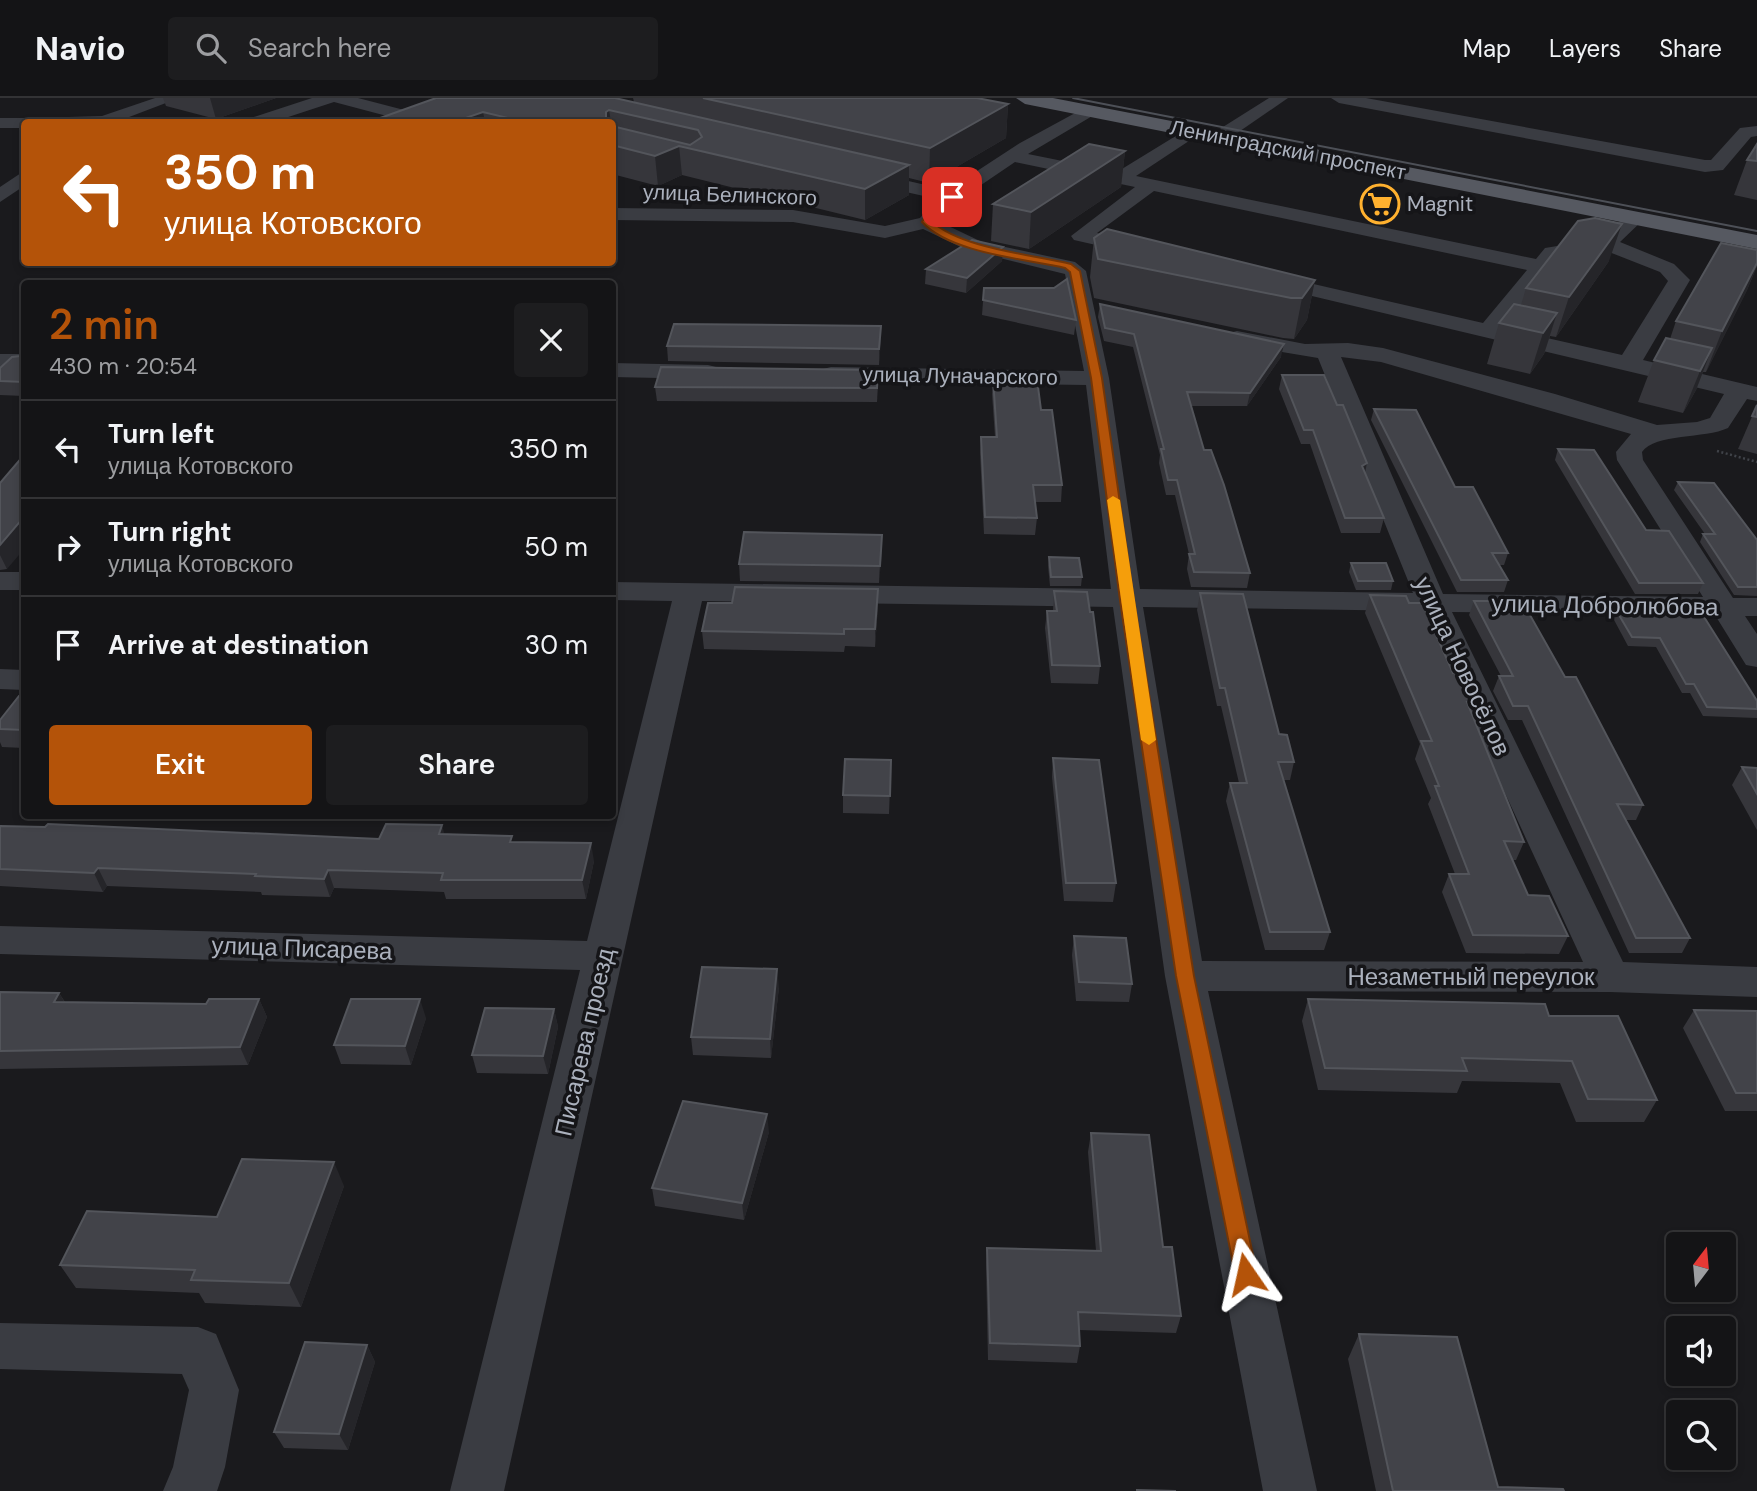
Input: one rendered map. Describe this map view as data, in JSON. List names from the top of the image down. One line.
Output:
{"streets":{"main road":["Ленинградский проспект"],"street":["улица Белинского","улица Луначарского","улица Добролюбова","улица Новосёлов","улица Писарева","Незаметный переулок","Писарева проезд"]},"crossings":[["улица Добролюбова","улица Новосёлов"],["улица Добролюбова","Писарева проезд"],["улица Новосёлов","Незаметный переулок"],["улица Писарева","Писарева проезд"]],"places":{"supermarket":["Magnit"]},"north":"top","page":{"header":"Navio","search":"Search here","nav":["Map","Layers","Share"],"turn":["350 m","улица Котовского"],"heading":["2 min","430 m · 20:54"],"list":[{"name":"Turn left","note":"улица Котовского","value":"350 m"},{"name":"Turn right","note":"улица Котовского","value":"50 m"},{"name":"Arrive at destination","value":"30 m"}],"buttons":["Exit","Share"]}}
